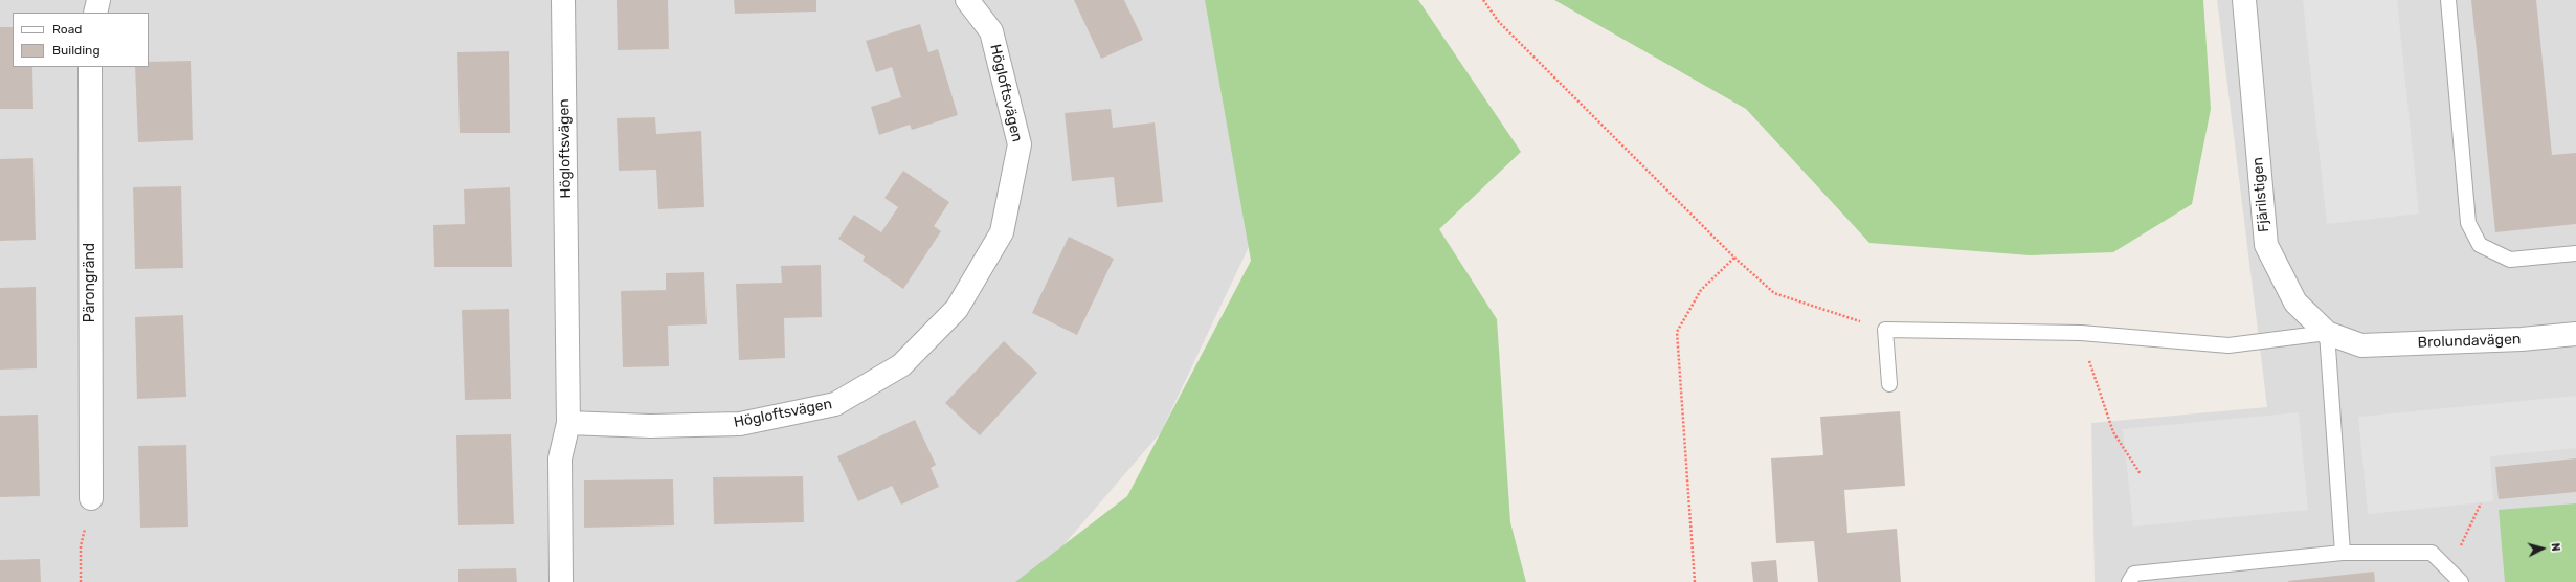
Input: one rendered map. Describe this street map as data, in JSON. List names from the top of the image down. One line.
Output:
{"streets":{"street":["Högloftsvägen","Fjärilstigen","Pärongränd","Brolundavägen"]},"crossings":[["Fjärilstigen","Brolundavägen"]],"legend":["Road","Building"],"north":"right"}
